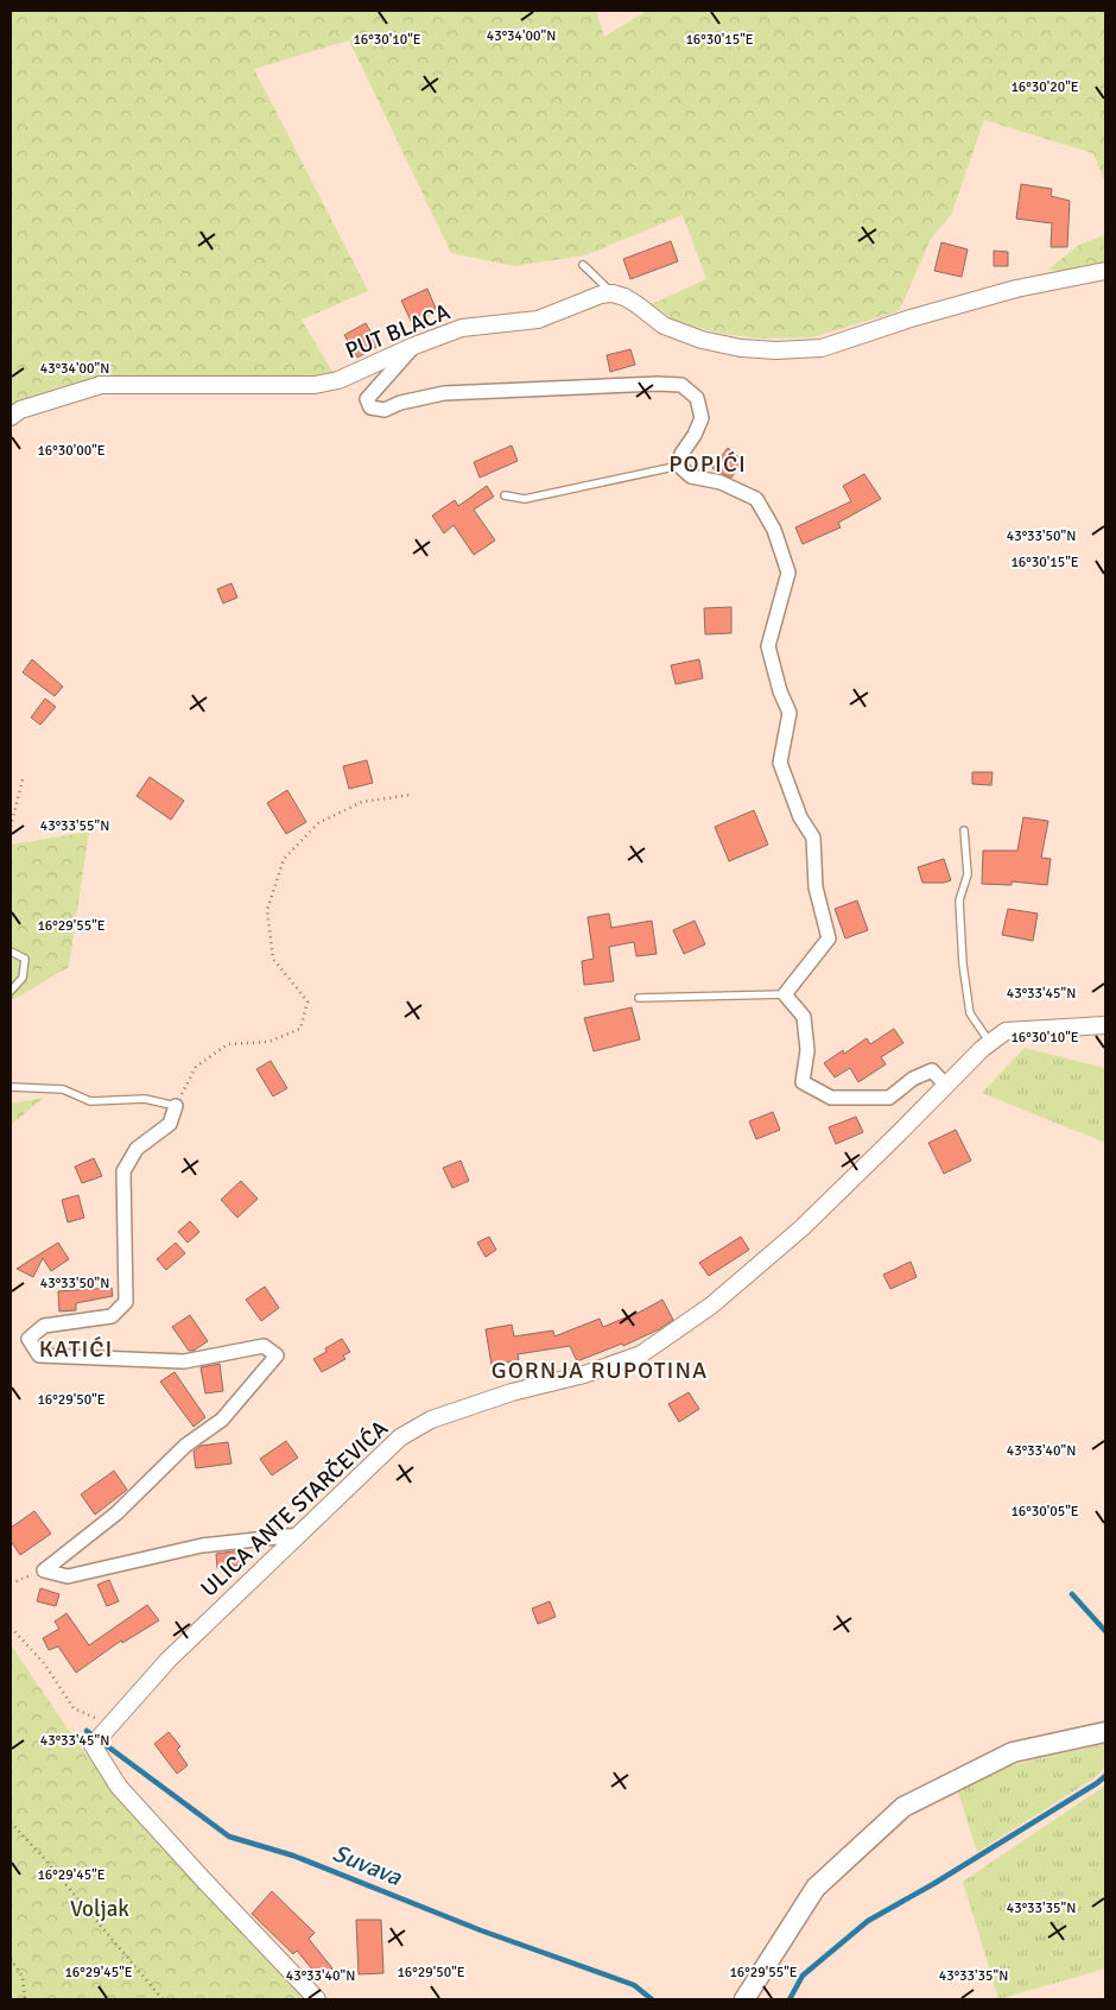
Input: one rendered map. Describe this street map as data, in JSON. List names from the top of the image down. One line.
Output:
{"streets":{"street":["PUT BLACA","ULICA ANTE STARČEVIĆA"]},"districts":["POPIĆI","KATIĆI","GORNJA RUPOTINA"],"water":["Suvava"],"parks":["Voljak"],"coordinates":["43°34'00\"N","16°30'15\"E","16°30'10\"E","16°30'20\"E","16°30'00\"E","43°33'50\"N","43°33'55\"N","16°29'55\"E","43°33'45\"N","16°29'50\"E","43°33'40\"N","16°30'05\"E","16°29'45\"E","43°33'35\"N"]}
